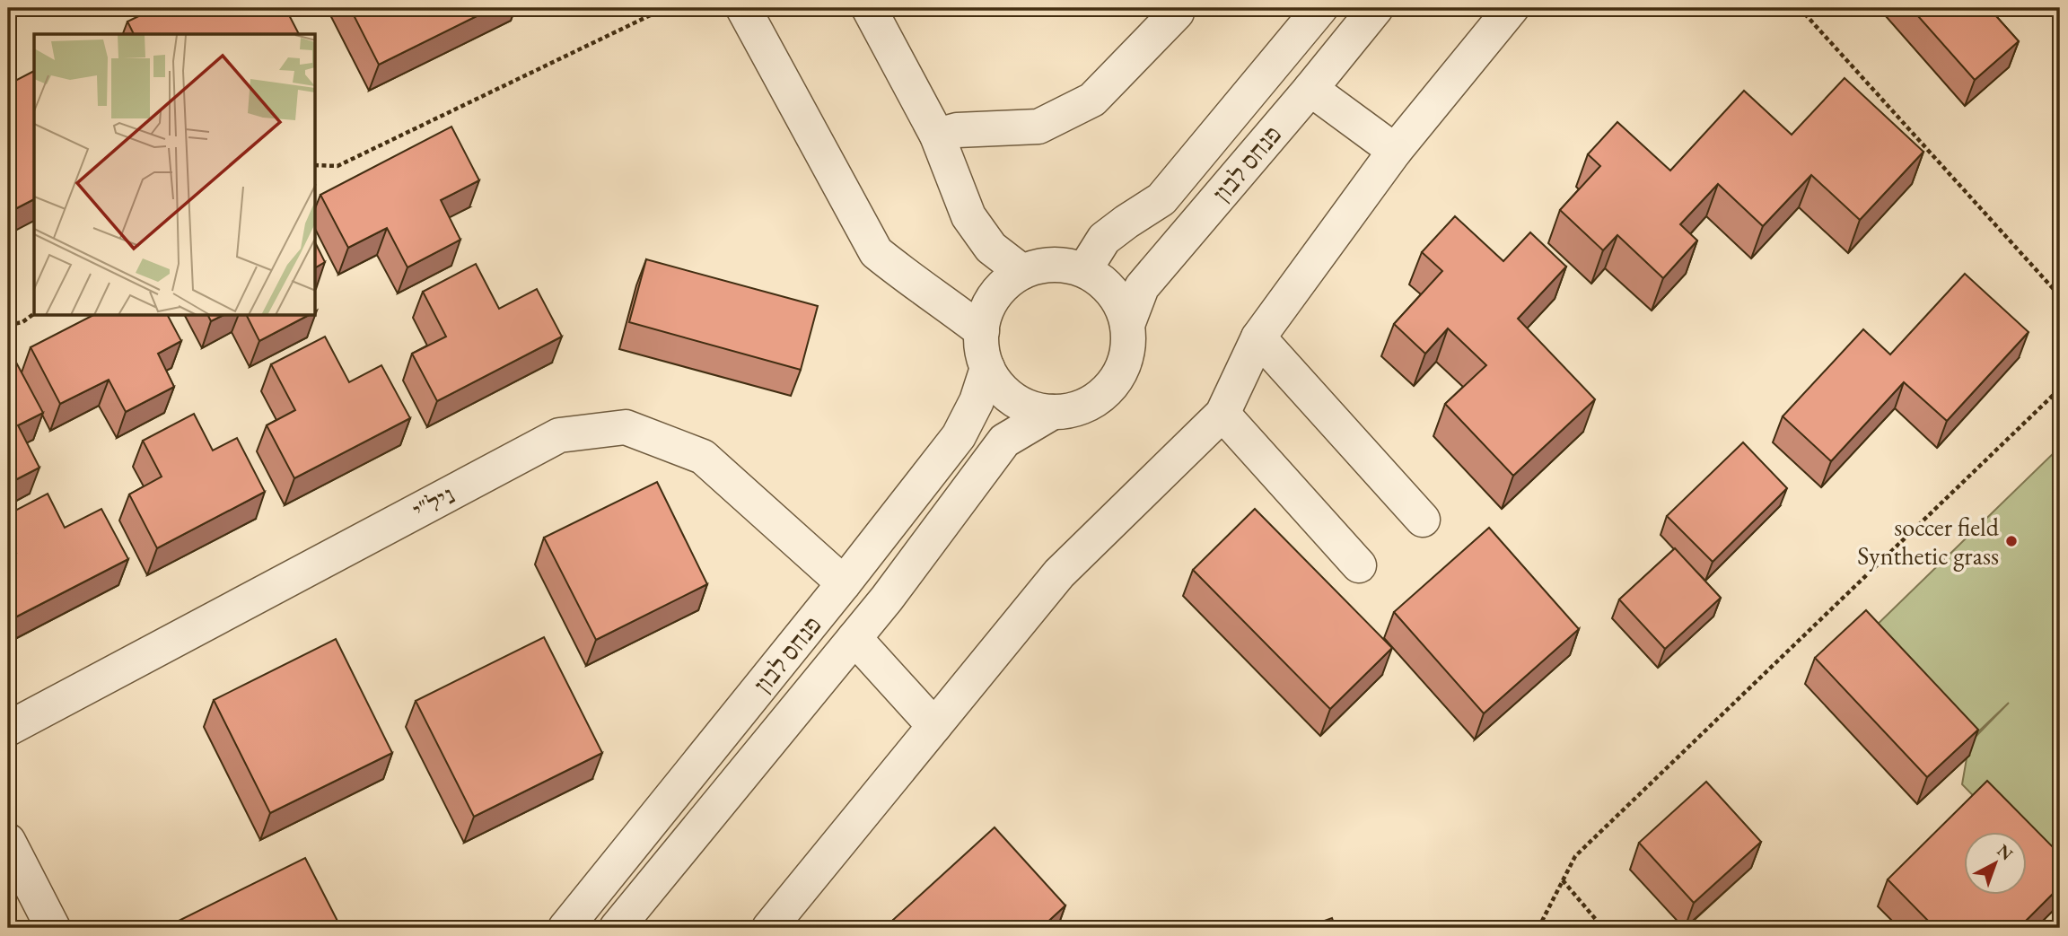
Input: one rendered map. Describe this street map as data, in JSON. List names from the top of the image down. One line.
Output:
{"streets":{"street":["פנחס לבון","ניל\"י"]},"crossings":[["פנחס לבון","ניל\"י"]],"places":["soccer field Synthetic grass"],"north":"top right"}
